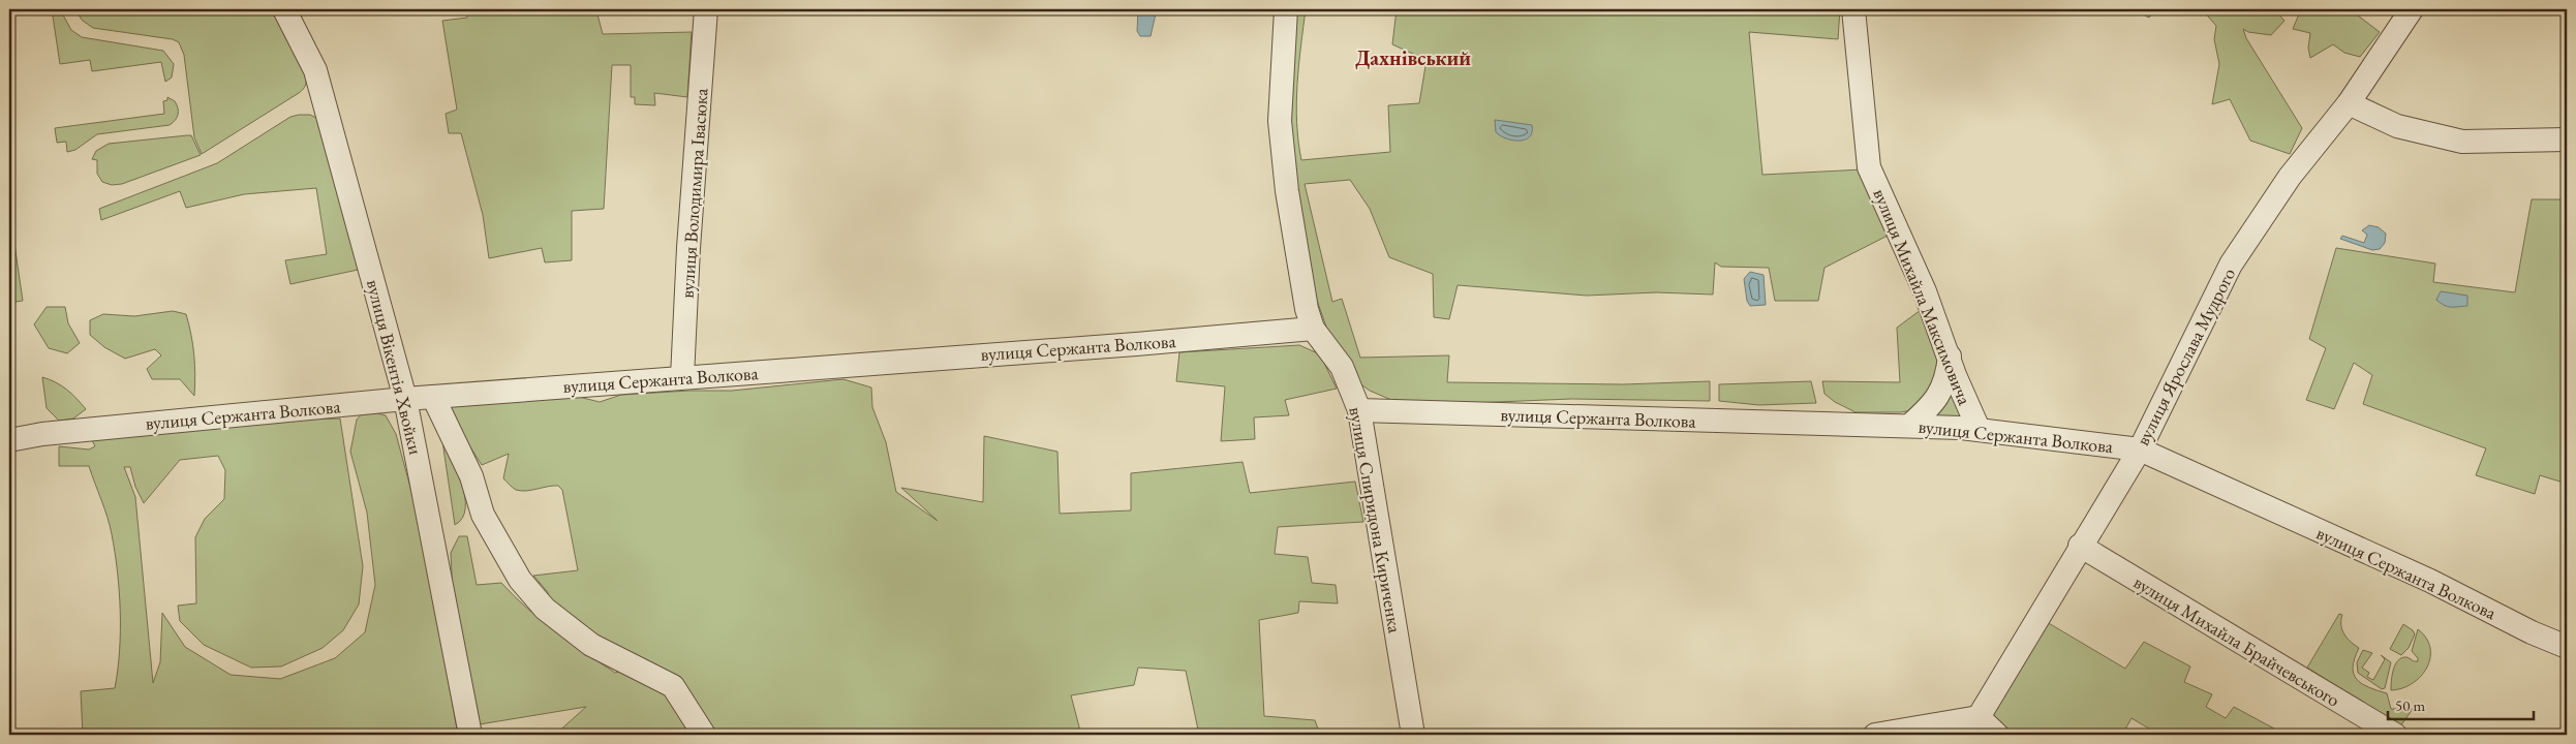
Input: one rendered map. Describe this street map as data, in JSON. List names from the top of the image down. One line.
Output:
{"streets":{"street":["вулиця Володимира Івасюка","вулиця Михайла Максимовича","вулиця Сержанта Волкова","вулиця Ярослава Мудрого","вулиця Вікентія Хвойки","вулиця Спиридона Кириченка","вулиця Михайла Брайчевського"]},"crossings":[["вулиця Володимира Івасюка","вулиця Сержанта Волкова"],["вулиця Михайла Максимовича","вулиця Сержанта Волкова"],["вулиця Сержанта Волкова","вулиця Ярослава Мудрого"],["вулиця Сержанта Волкова","вулиця Вікентія Хвойки"],["вулиця Сержанта Волкова","вулиця Спиридона Кириченка"],["вулиця Ярослава Мудрого","вулиця Михайла Брайчевського"]],"districts":["Дахнівський"],"scale_bar":"50 m"}
